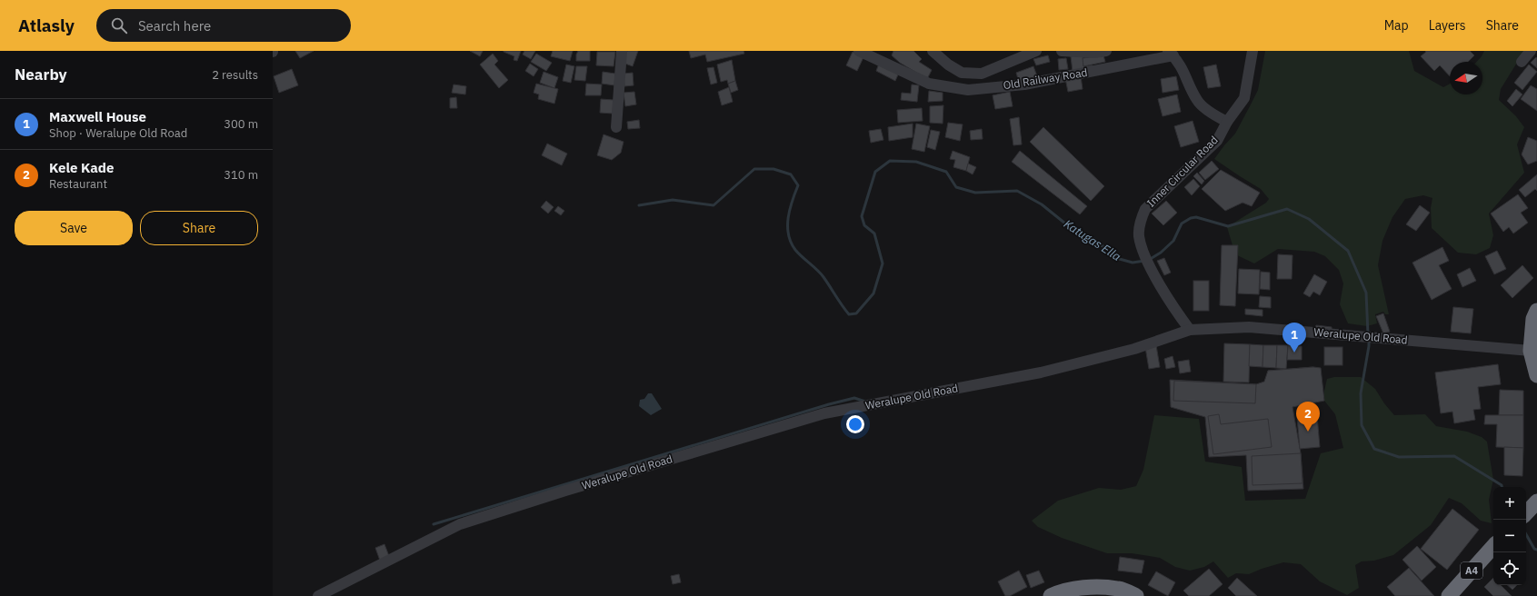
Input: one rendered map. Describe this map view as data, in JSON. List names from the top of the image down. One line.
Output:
{"streets":{"highway":["A4"],"street":["Old Railway Road","Inner Circular Road","Weralupe Old Road"]},"crossings":[["Inner Circular Road","Weralupe Old Road"]],"water":["Katugas Ella"],"north":"left","page":{"header":"Atlasly","search":"Search here","nav":["Map","Layers","Share"],"heading":["Nearby","2 results"],"list":[{"mark":"1","name":"Maxwell House","note":"Shop · Weralupe Old Road","value":"300 m"},{"mark":"2","name":"Kele Kade","note":"Restaurant","value":"310 m"}],"buttons":["Save","Share"],"pins":["1","2"],"map_buttons":["+","−"]}}
